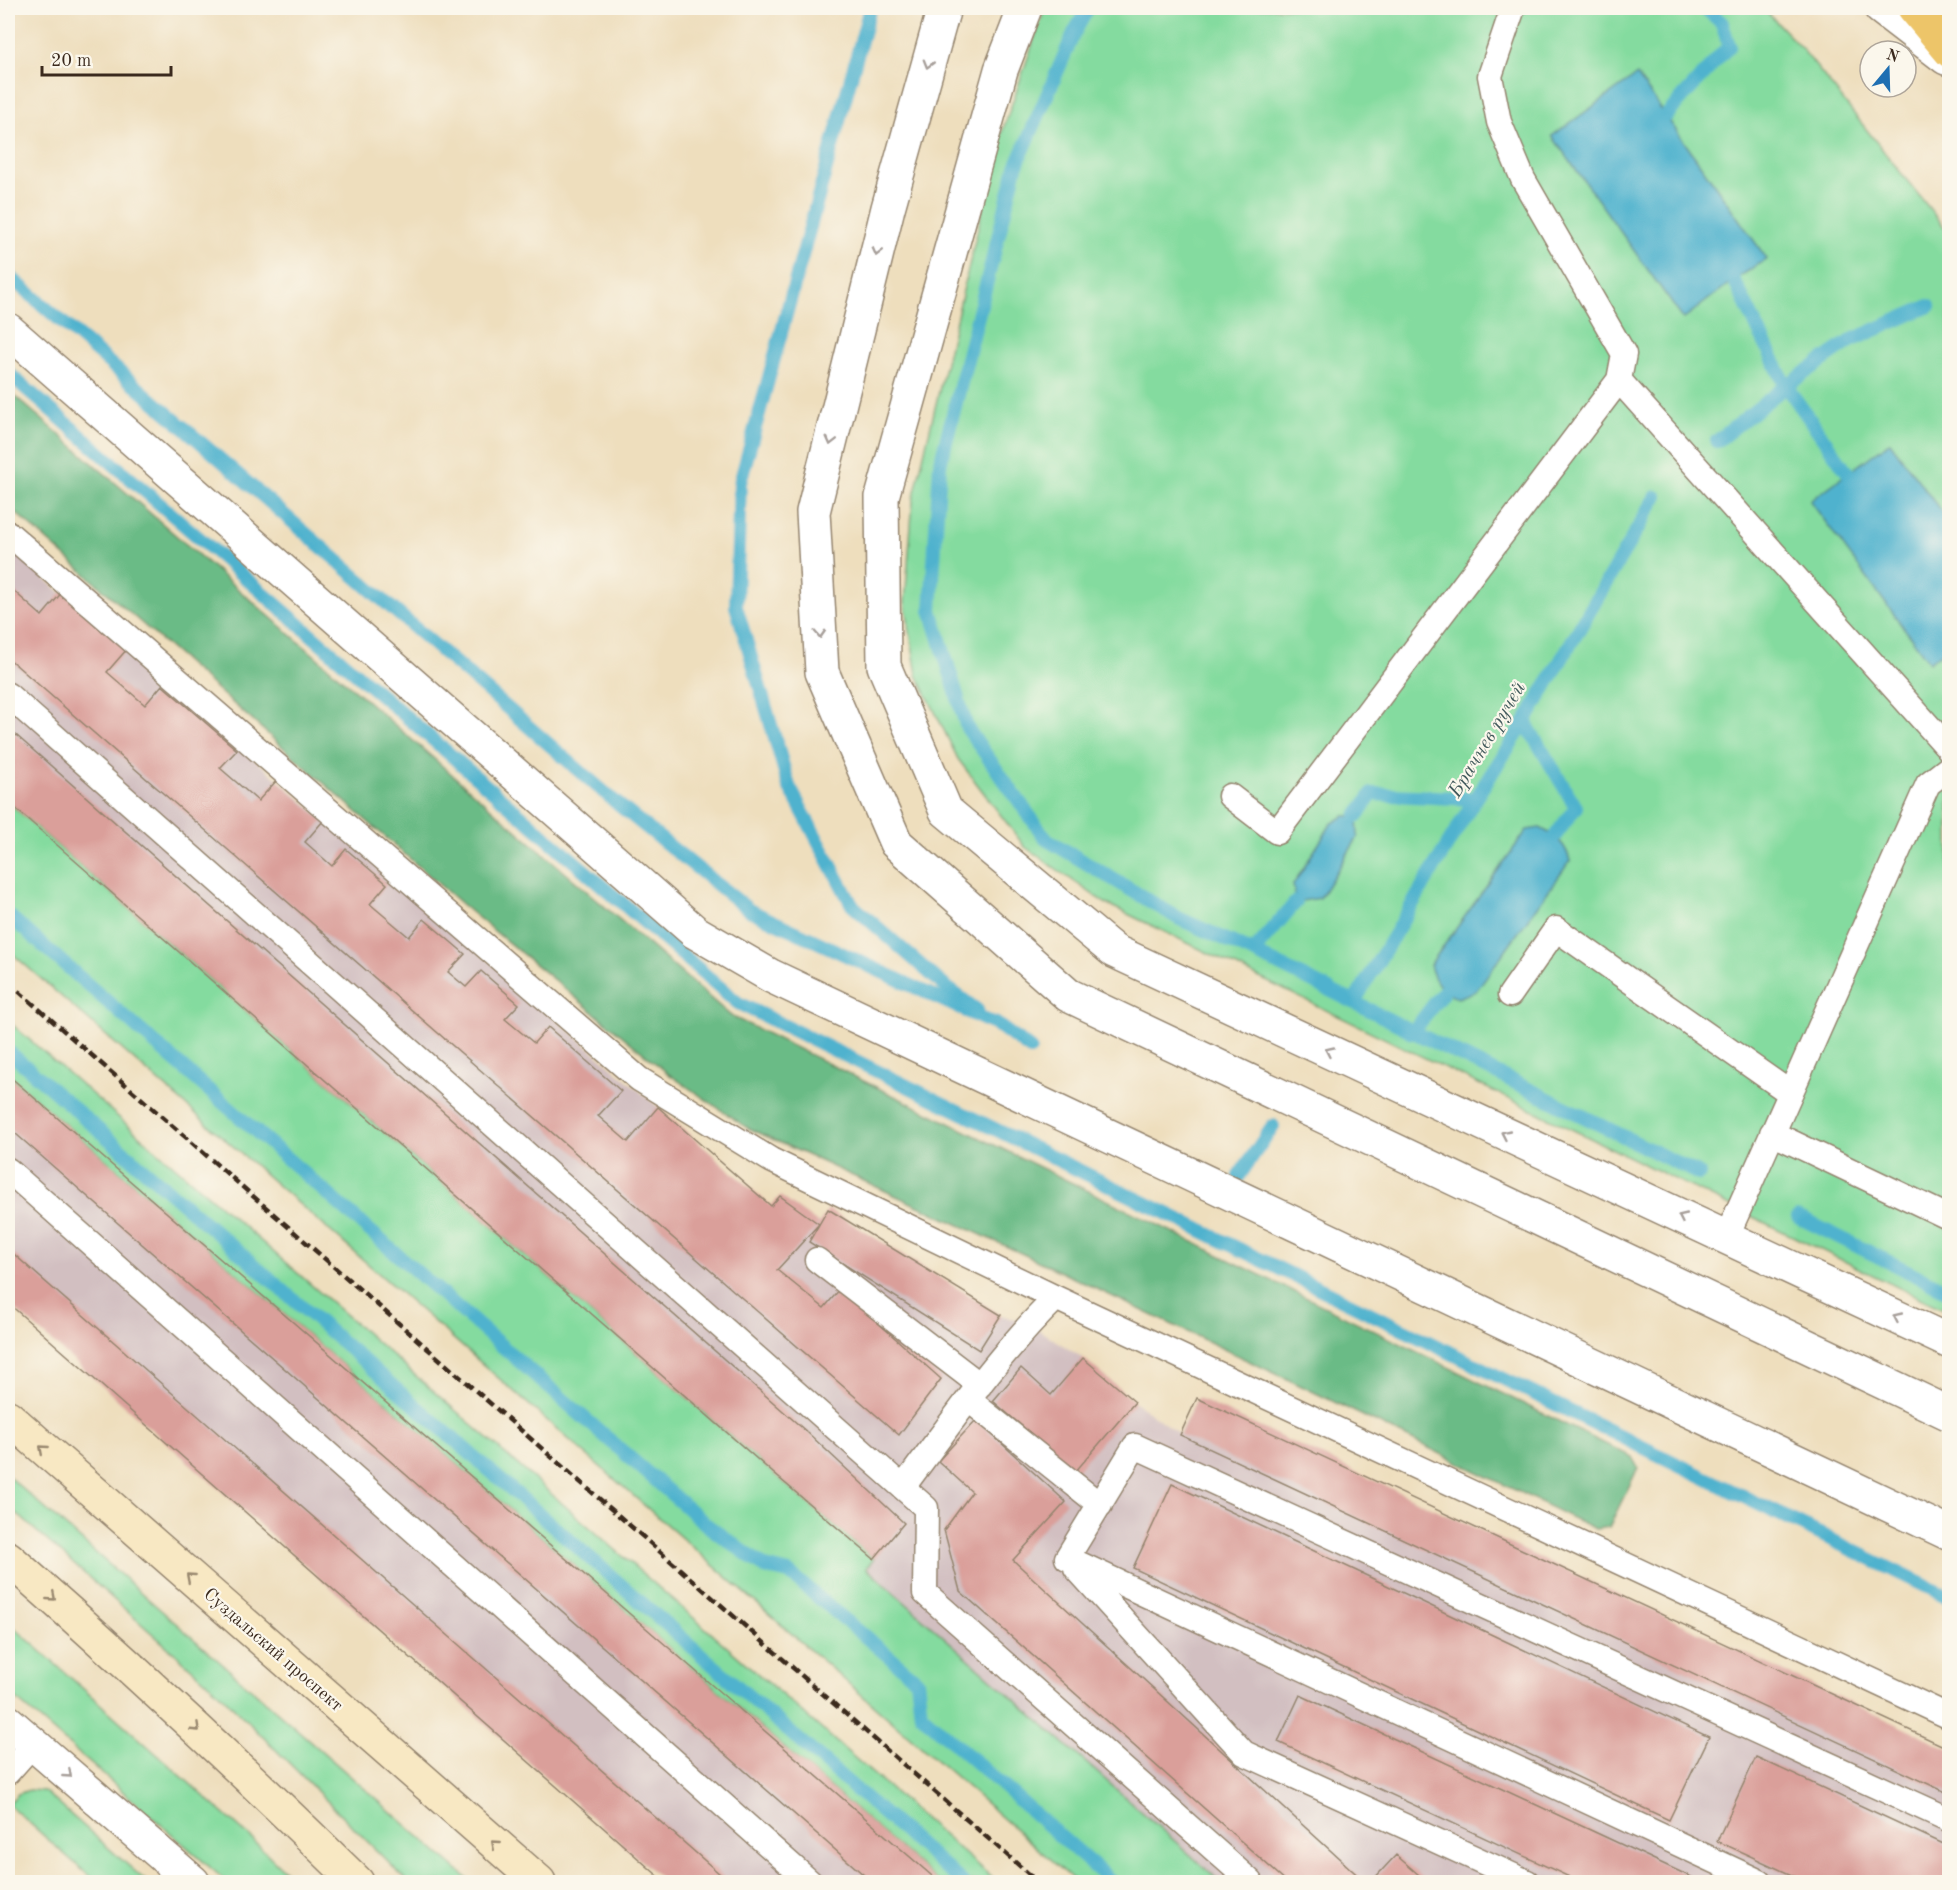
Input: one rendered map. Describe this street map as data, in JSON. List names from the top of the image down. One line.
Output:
{"streets":{"main road":["Суздальский проспект"]},"water":["Брачнев ручей"],"scale_bar":"20 m","north":"top"}
